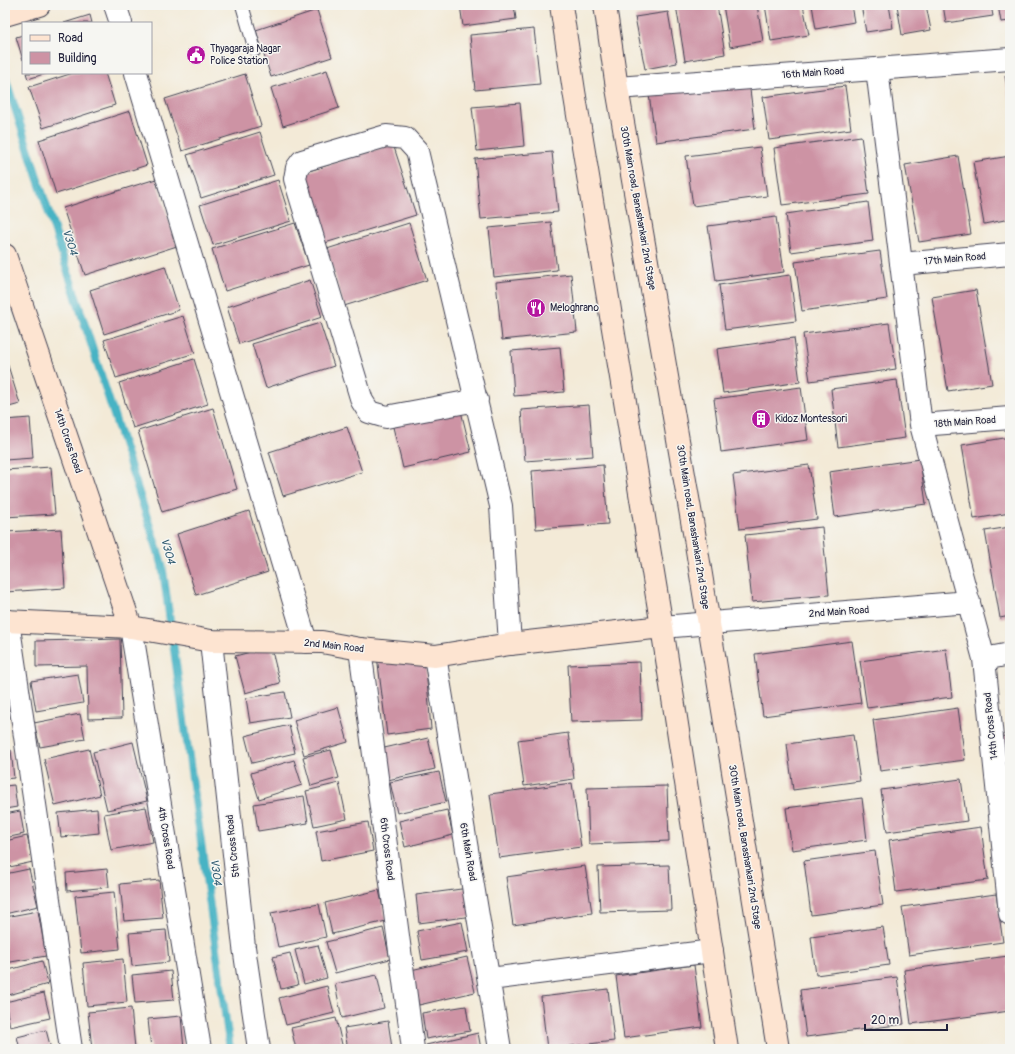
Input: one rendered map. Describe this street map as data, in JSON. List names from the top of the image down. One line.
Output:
{"streets":{"main road":["30th Main road, Banashankari 2nd Stage","14th Cross Road","2nd Main Road"],"street":["16th Main Road","17th Main Road","18th Main Road","4th Cross Road","5th Cross Road","6th Cross Road","6th Main Road"]},"crossings":[["16th Main Road","30th Main road, Banashankari 2nd Stage"],["16th Main Road","14th Cross Road"],["30th Main road, Banashankari 2nd Stage","2nd Main Road"],["17th Main Road","14th Cross Road"],["18th Main Road","14th Cross Road"],["14th Cross Road","2nd Main Road"],["14th Cross Road","4th Cross Road"],["2nd Main Road","4th Cross Road"],["2nd Main Road","5th Cross Road"],["2nd Main Road","6th Cross Road"],["2nd Main Road","6th Main Road"]],"water":["V304"],"places":{"public building":["Thyagaraja Nagar Police Station"],"restaurant":["Meloghrano"],"building":["Kidoz Montessori"]},"legend":["Road","Building"],"scale_bar":"20 m"}
